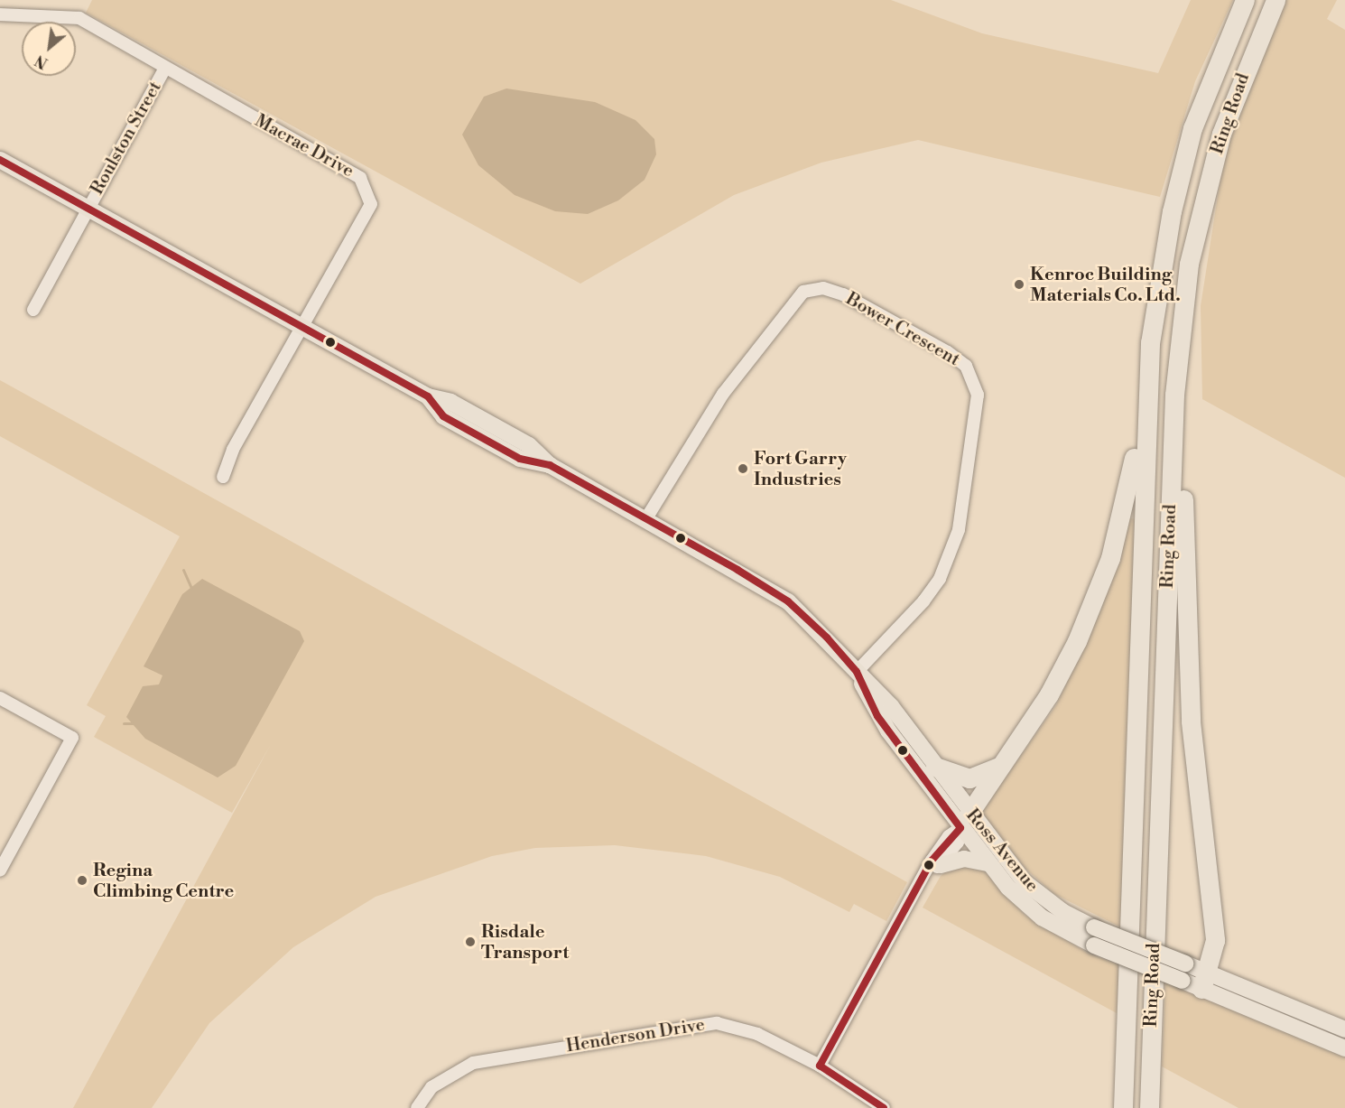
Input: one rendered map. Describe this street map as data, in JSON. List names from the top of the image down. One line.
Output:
{"streets":{"highway":["Ring Road"],"main road":["Ross Avenue"],"street":["Roulston Street","Macrae Drive","Bower Crescent","Henderson Drive"]},"crossings":[["Roulston Street","Macrae Drive"],["Roulston Street","Ross Avenue"],["Macrae Drive","Ross Avenue"],["Bower Crescent","Ross Avenue"]],"places":["Kenroc Building Materials Co. Ltd.","Fort Garry Industries","Regina Climbing Centre","Risdale Transport"],"north":"bottom left"}
